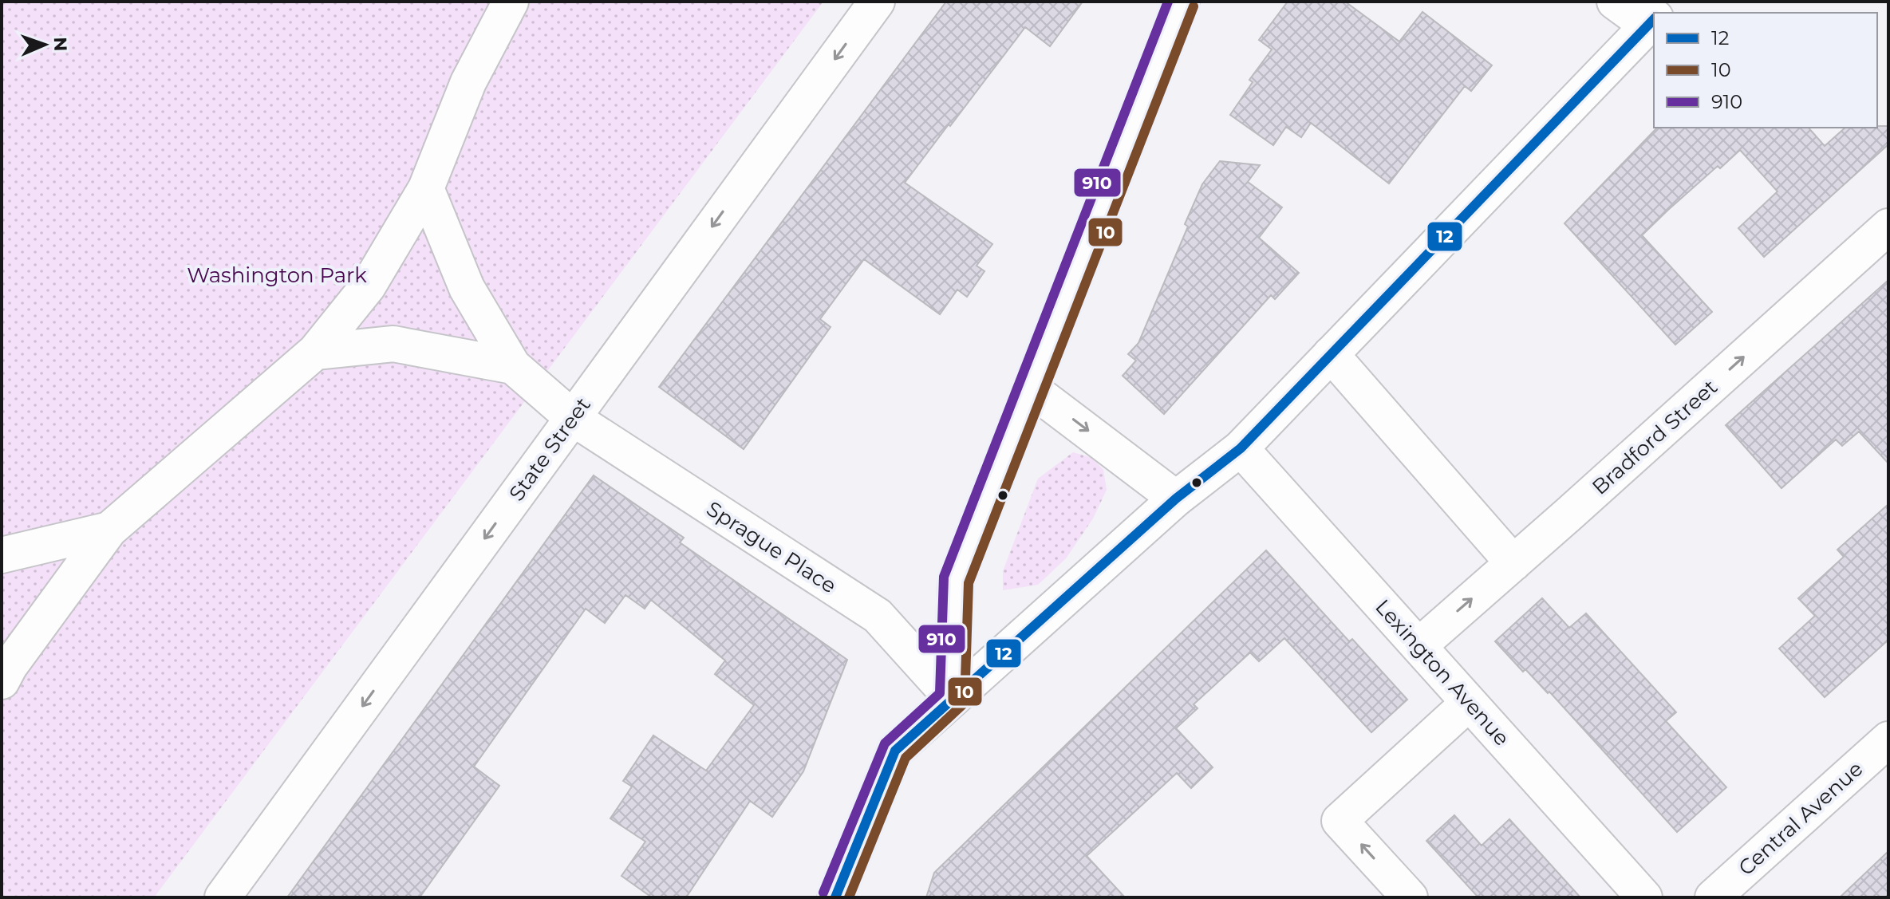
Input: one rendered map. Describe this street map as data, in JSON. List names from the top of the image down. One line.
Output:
{"streets":{"street":["Bradford Street","State Street","Sprague Place","Lexington Avenue","Central Avenue"]},"crossings":[["Bradford Street","Lexington Avenue"],["State Street","Sprague Place"]],"parks":["Washington Park"],"lines":["transit line 910","transit line 10","transit line 12"],"legend":["12","10","910"],"north":"right"}
